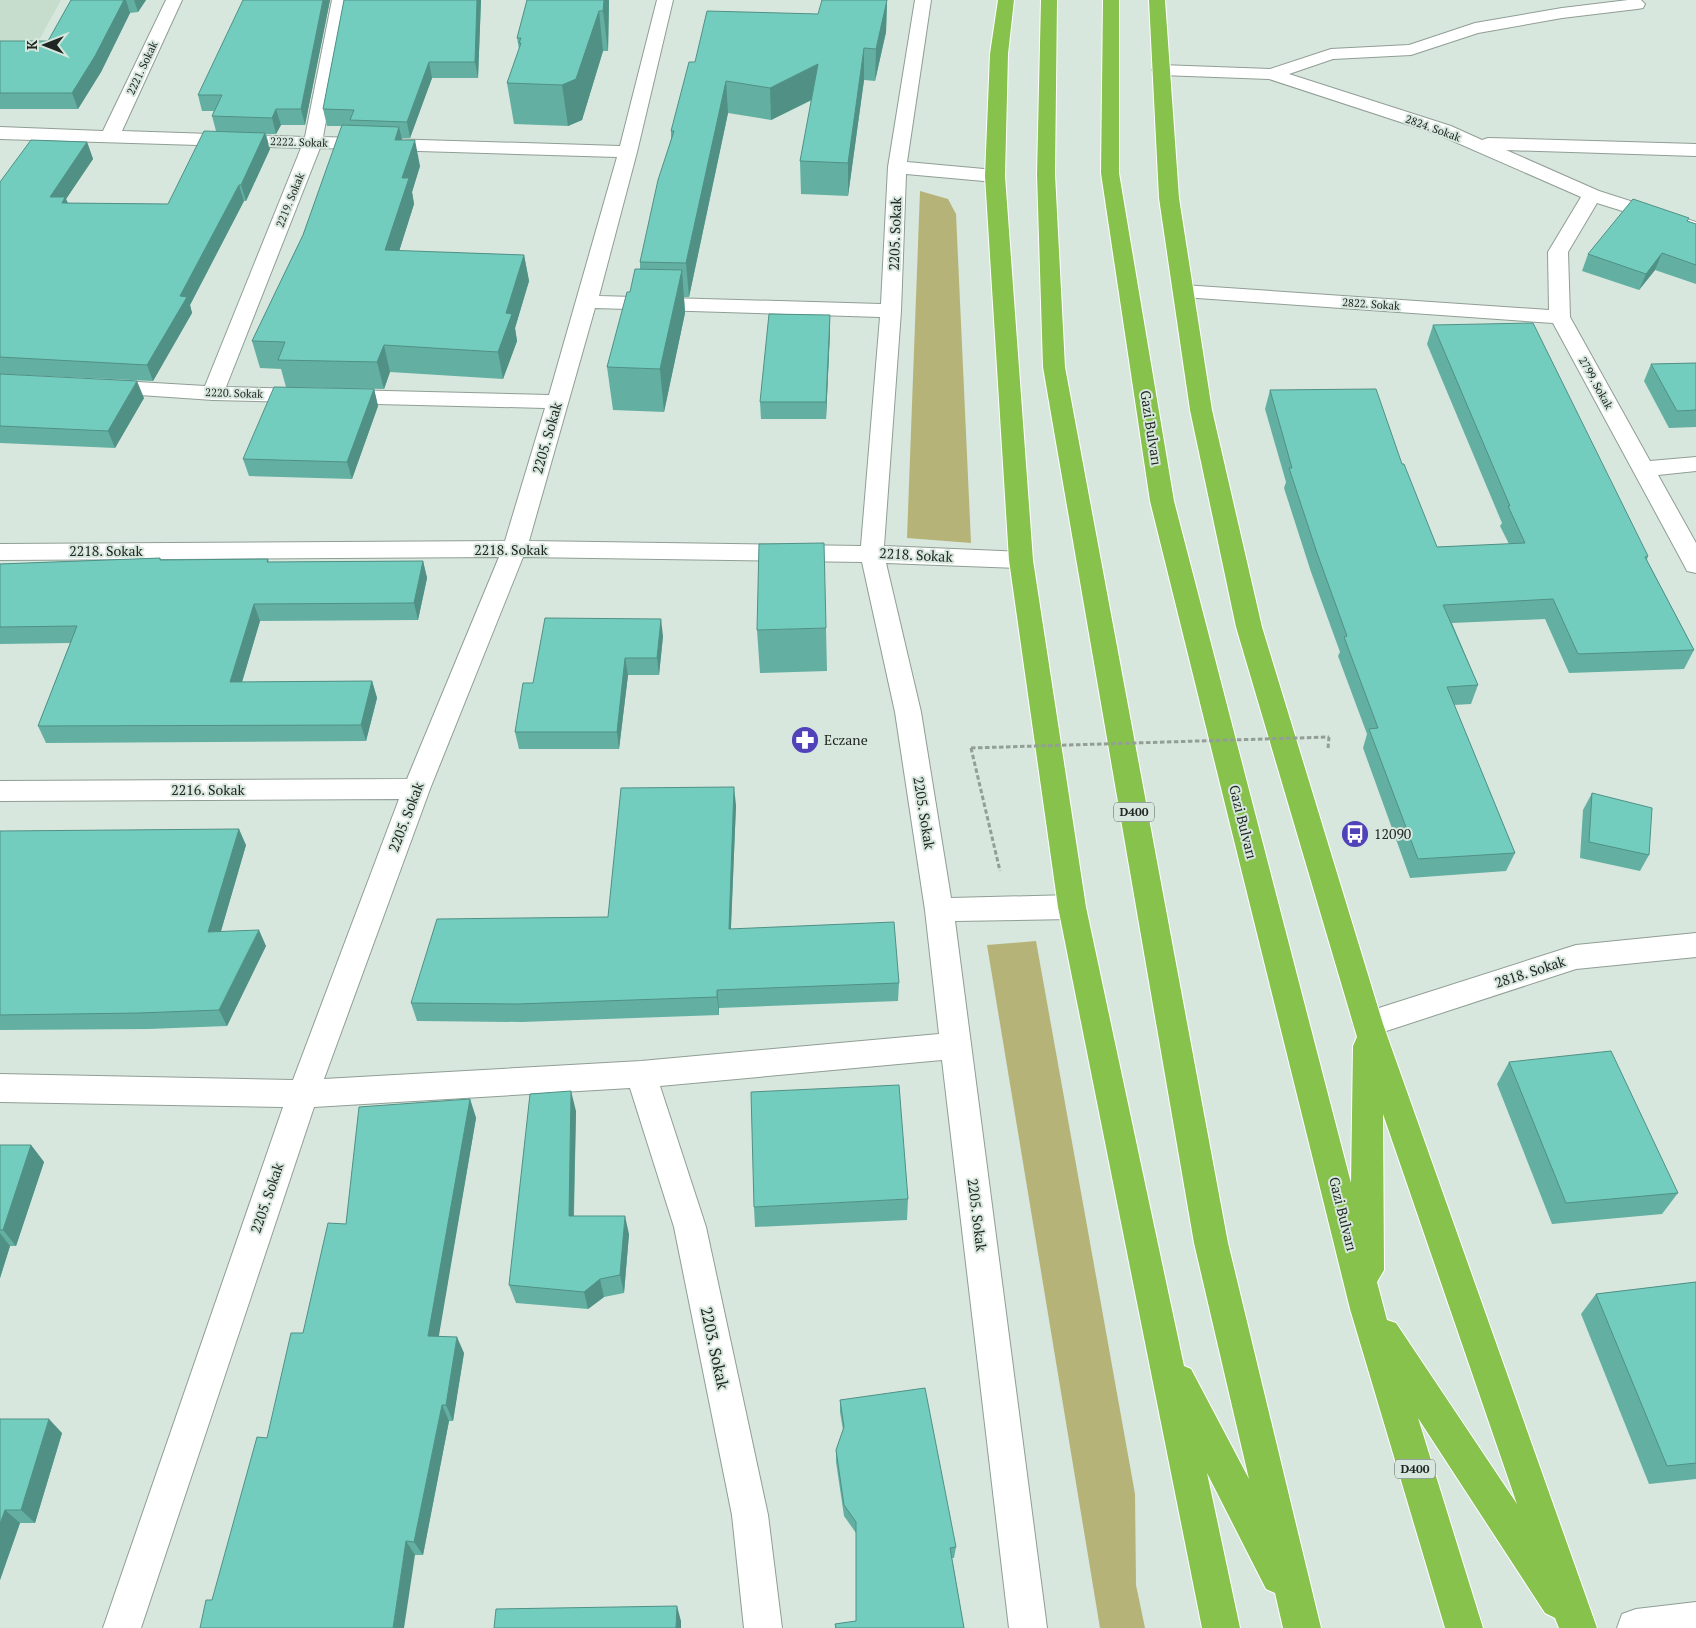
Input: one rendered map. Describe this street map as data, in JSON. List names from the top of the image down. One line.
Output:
{"streets":{"highway":["Gazi Bulvarı","D400"],"street":["2221. Sokak","2824. Sokak","2222. Sokak","2219. Sokak","2205. Sokak","2822. Sokak","2799. Sokak","2220. Sokak","2218. Sokak","2216. Sokak","2818. Sokak","2203. Sokak"]},"crossings":[["2221. Sokak","2222. Sokak"],["2824. Sokak","2799. Sokak"],["2222. Sokak","2219. Sokak"],["2222. Sokak","2205. Sokak"],["2219. Sokak","2220. Sokak"],["2205. Sokak","2220. Sokak"],["2205. Sokak","2218. Sokak"],["2205. Sokak","2216. Sokak"],["2822. Sokak","2799. Sokak"]],"places":{"pharmacy":["Eczane"],"bus stop":["12090"]},"north":"left"}
